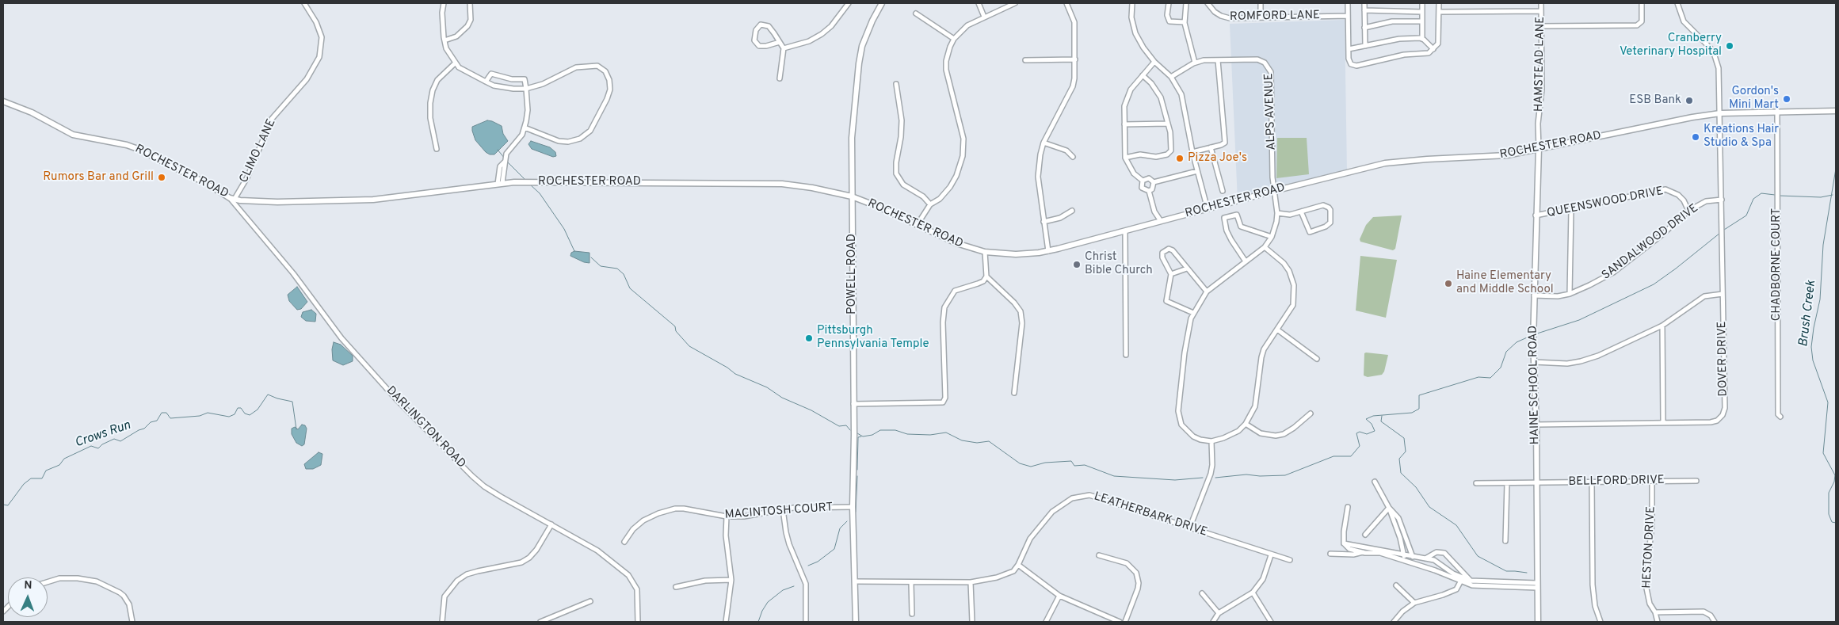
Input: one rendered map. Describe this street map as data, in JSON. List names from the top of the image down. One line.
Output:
{"streets":{"street":["ROMFORD LANE","HAMSTEAD LANE","ALPS AVENUE","ROCHESTER ROAD","CLIMO LANE","QUEENSWOOD DRIVE","SANDALWOOD DRIVE","CHADBORNE COURT","POWELL ROAD","DOVER DRIVE","HAINE SCHOOL ROAD","DARLINGTON ROAD","BELLFORD DRIVE","MACINTOSH COURT","LEATHERBARK DRIVE","HESTON DRIVE"]},"crossings":[["HAMSTEAD LANE","ROCHESTER ROAD"],["HAMSTEAD LANE","HAINE SCHOOL ROAD"],["ALPS AVENUE","ROCHESTER ROAD"],["ROCHESTER ROAD","CLIMO LANE"],["ROCHESTER ROAD","CHADBORNE COURT"],["ROCHESTER ROAD","POWELL ROAD"],["ROCHESTER ROAD","DOVER DRIVE"],["ROCHESTER ROAD","HAINE SCHOOL ROAD"],["ROCHESTER ROAD","DARLINGTON ROAD"],["CLIMO LANE","DARLINGTON ROAD"],["QUEENSWOOD DRIVE","SANDALWOOD DRIVE"],["QUEENSWOOD DRIVE","HAINE SCHOOL ROAD"],["SANDALWOOD DRIVE","DOVER DRIVE"],["SANDALWOOD DRIVE","HAINE SCHOOL ROAD"],["POWELL ROAD","MACINTOSH COURT"],["DOVER DRIVE","HAINE SCHOOL ROAD"],["HAINE SCHOOL ROAD","BELLFORD DRIVE"],["BELLFORD DRIVE","HESTON DRIVE"]],"water":["Brush Creek","Crows Run"],"places":["Cranberry Veterinary Hospital","Gordon's Mini Mart","ESB Bank","Kreations Hair Studio & Spa","Pizza Joe's","Rumors Bar and Grill","Christ Bible Church","Haine Elementary and Middle School","Pittsburgh Pennsylvania Temple"],"north":"top"}
